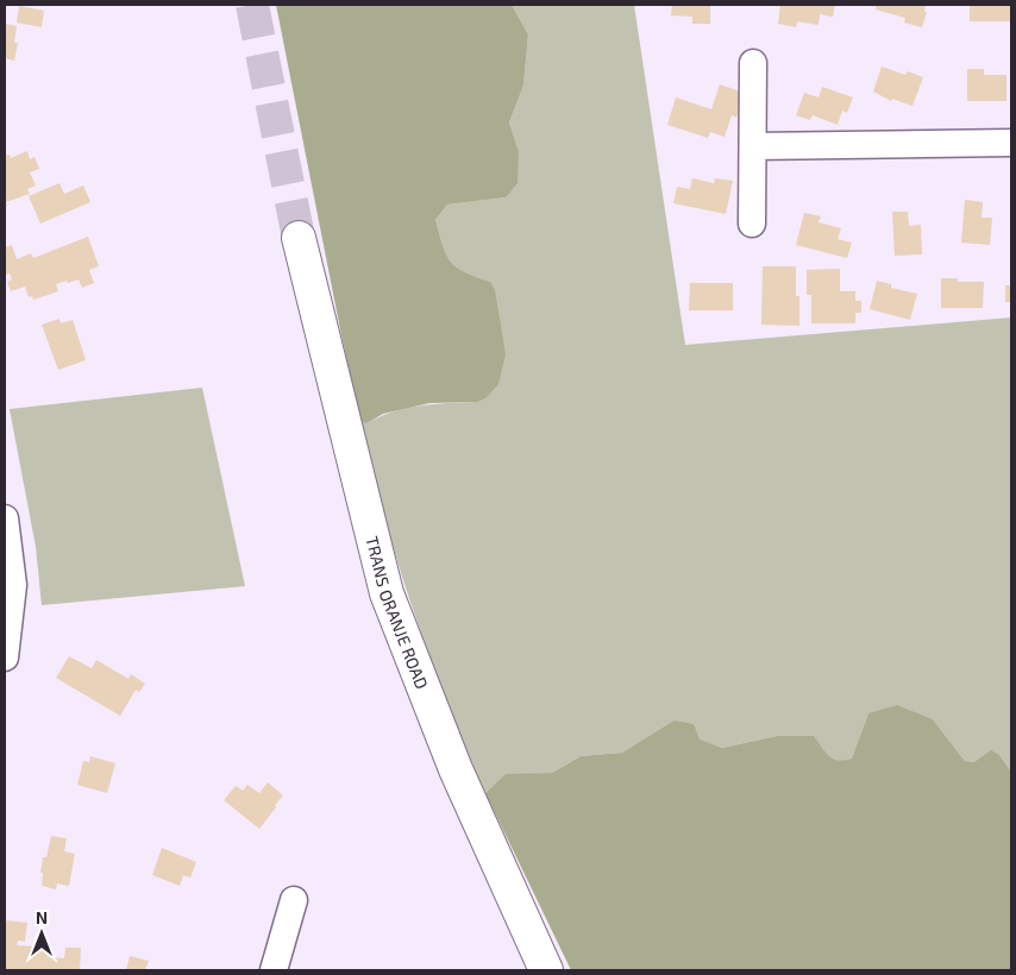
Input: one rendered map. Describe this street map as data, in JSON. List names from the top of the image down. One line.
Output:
{"streets":{"main road":["TRANS ORANJE ROAD"]},"north":"top"}
